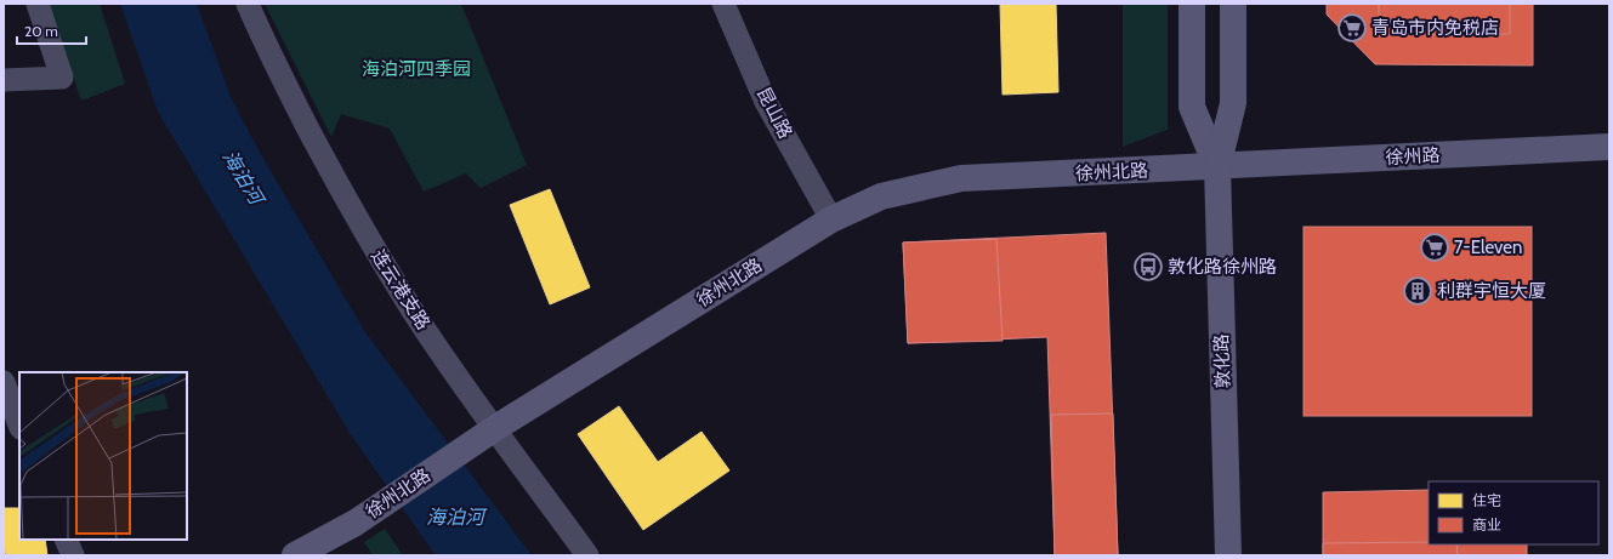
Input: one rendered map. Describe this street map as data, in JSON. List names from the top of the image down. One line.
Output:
{"streets":{"street":["昆山路","徐州路","徐州北路","连云港支路","敦化路"]},"crossings":[["昆山路","徐州北路"],["徐州路","徐州北路"],["徐州路","敦化路"],["徐州北路","连云港支路"],["徐州北路","敦化路"]],"water":["海泊河"],"parks":["海泊河四季园"],"places":{"supermarket":["青岛市内免税店","7-Eleven"],"bus stop":["敦化路徐州路"],"building":["利群宇恒大厦"]},"legend":["住宅","商业"],"scale_bar":"20 m"}
